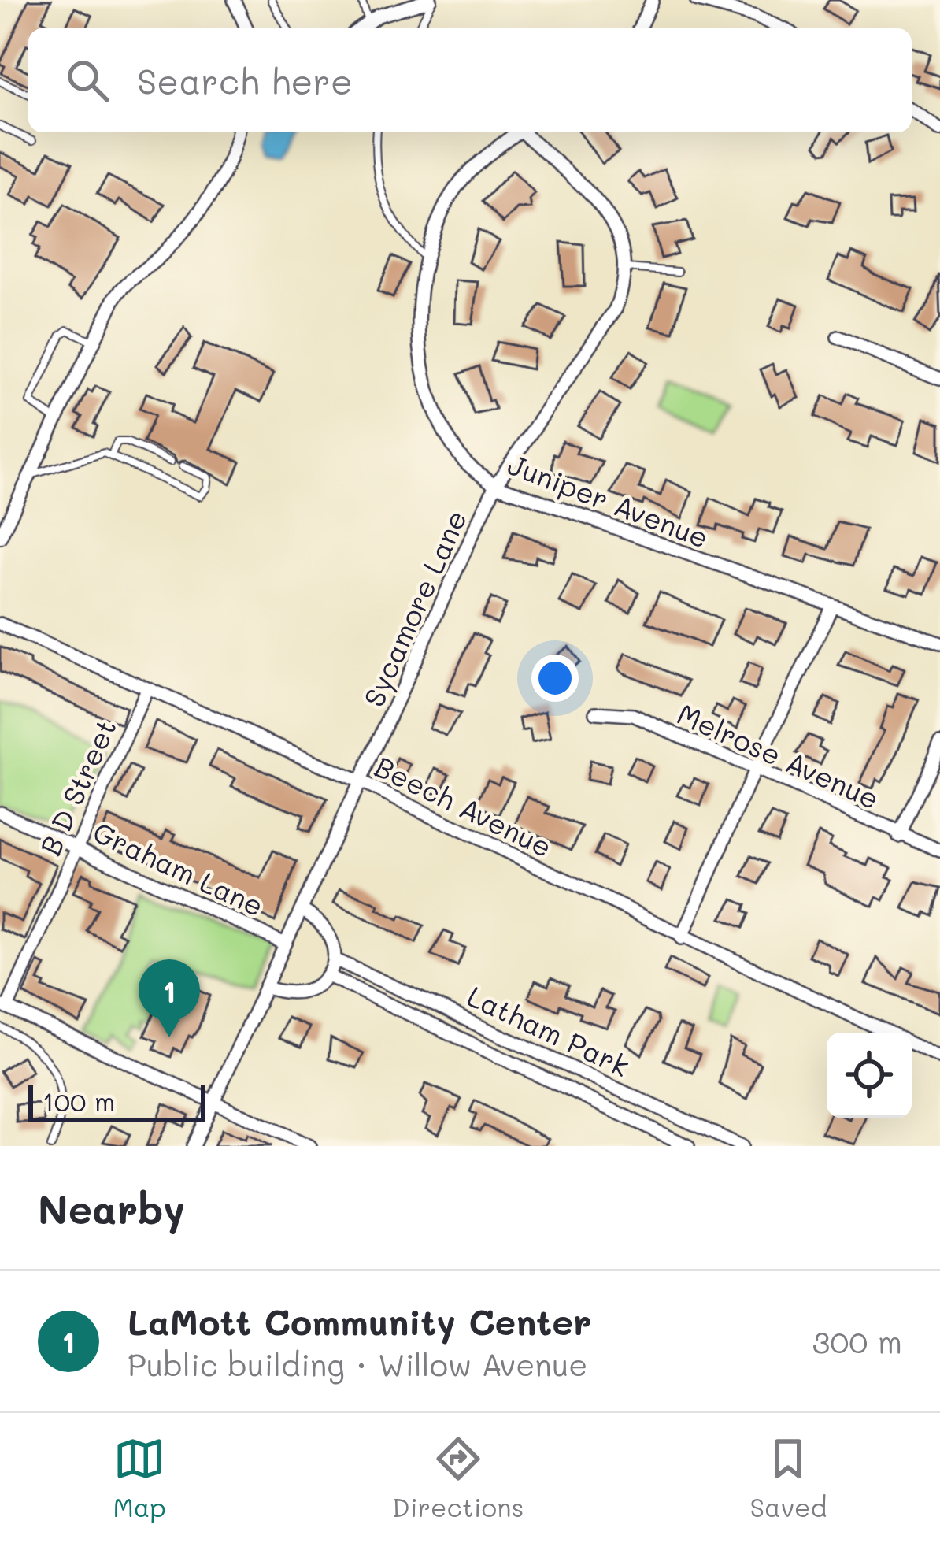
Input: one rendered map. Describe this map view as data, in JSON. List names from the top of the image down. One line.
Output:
{"streets":{"street":["Juniper Avenue","Sycamore Lane","Melrose Avenue","B D Street","Beech Avenue","Graham Lane","Latham Park"]},"crossings":[["Juniper Avenue","Sycamore Lane"],["Sycamore Lane","Beech Avenue"],["Sycamore Lane","Graham Lane"],["B D Street","Beech Avenue"],["B D Street","Graham Lane"]],"scale_bar":"100 m","page":{"search":"Search here","pins":"1","scale":"100 m","heading":"Nearby","list":[{"mark":"1","name":"LaMott Community Center","note":"Public building · Willow Avenue","value":"300 m"}],"nav":["Map","Directions","Saved"]}}
